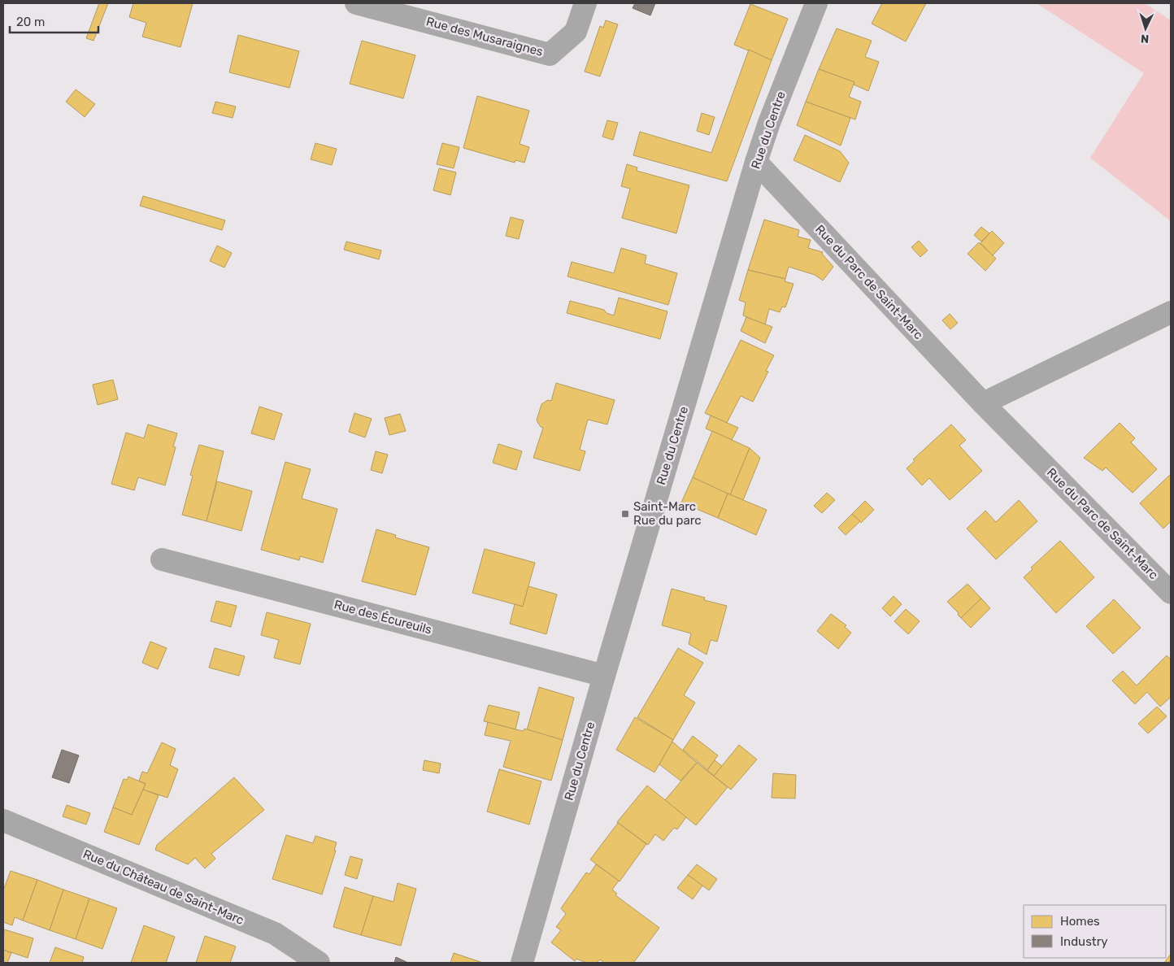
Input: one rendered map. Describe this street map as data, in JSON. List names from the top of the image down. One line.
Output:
{"streets":{"street":["Rue des Musaraignes","Rue du Centre","Rue du Parc de Saint-Marc","Rue des Écureuils","Rue du Château de Saint-Marc"]},"crossings":[["Rue du Centre","Rue du Parc de Saint-Marc"],["Rue du Centre","Rue des Écureuils"]],"places":{"transit":["Saint-Marc Rue du parc"]},"legend":["Homes","Industry"],"scale_bar":"20 m","north":"bottom"}
